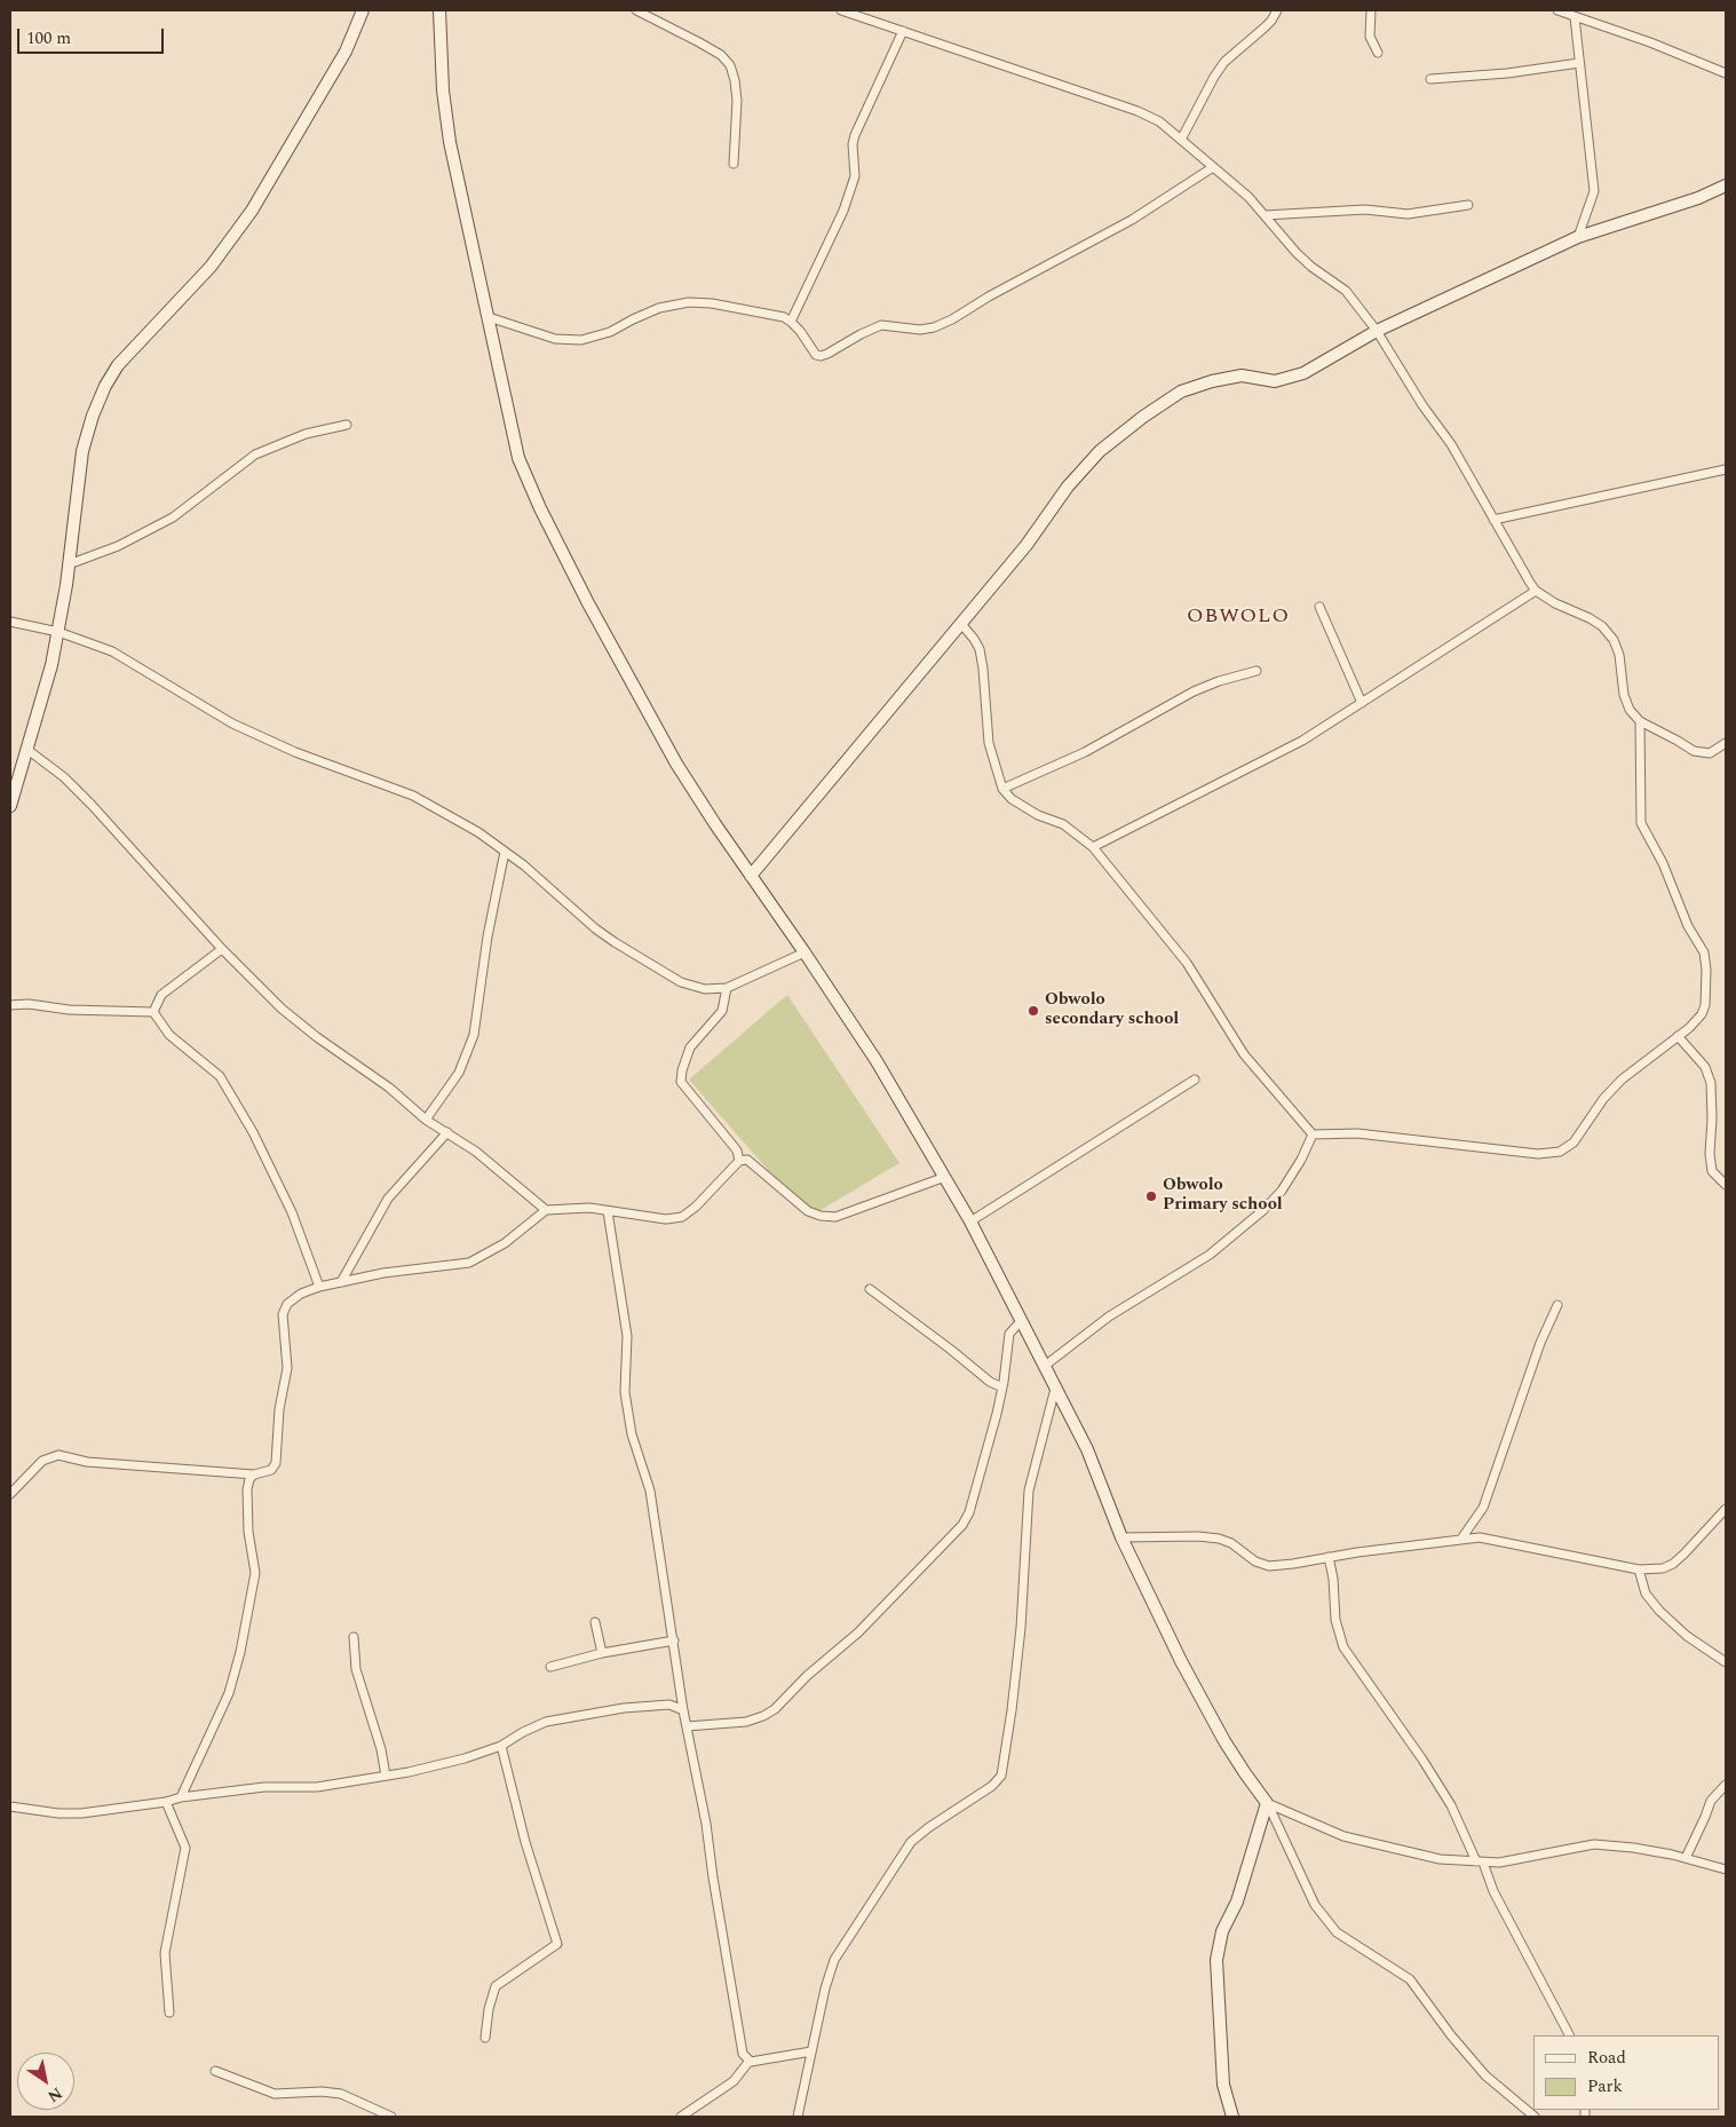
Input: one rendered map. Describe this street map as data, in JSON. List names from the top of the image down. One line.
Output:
{"districts":["OBWOLO"],"places":["Obwolo secondary school","Obwolo Primary school"],"legend":["Road","Park"],"scale_bar":"100 m","north":"bottom right"}
